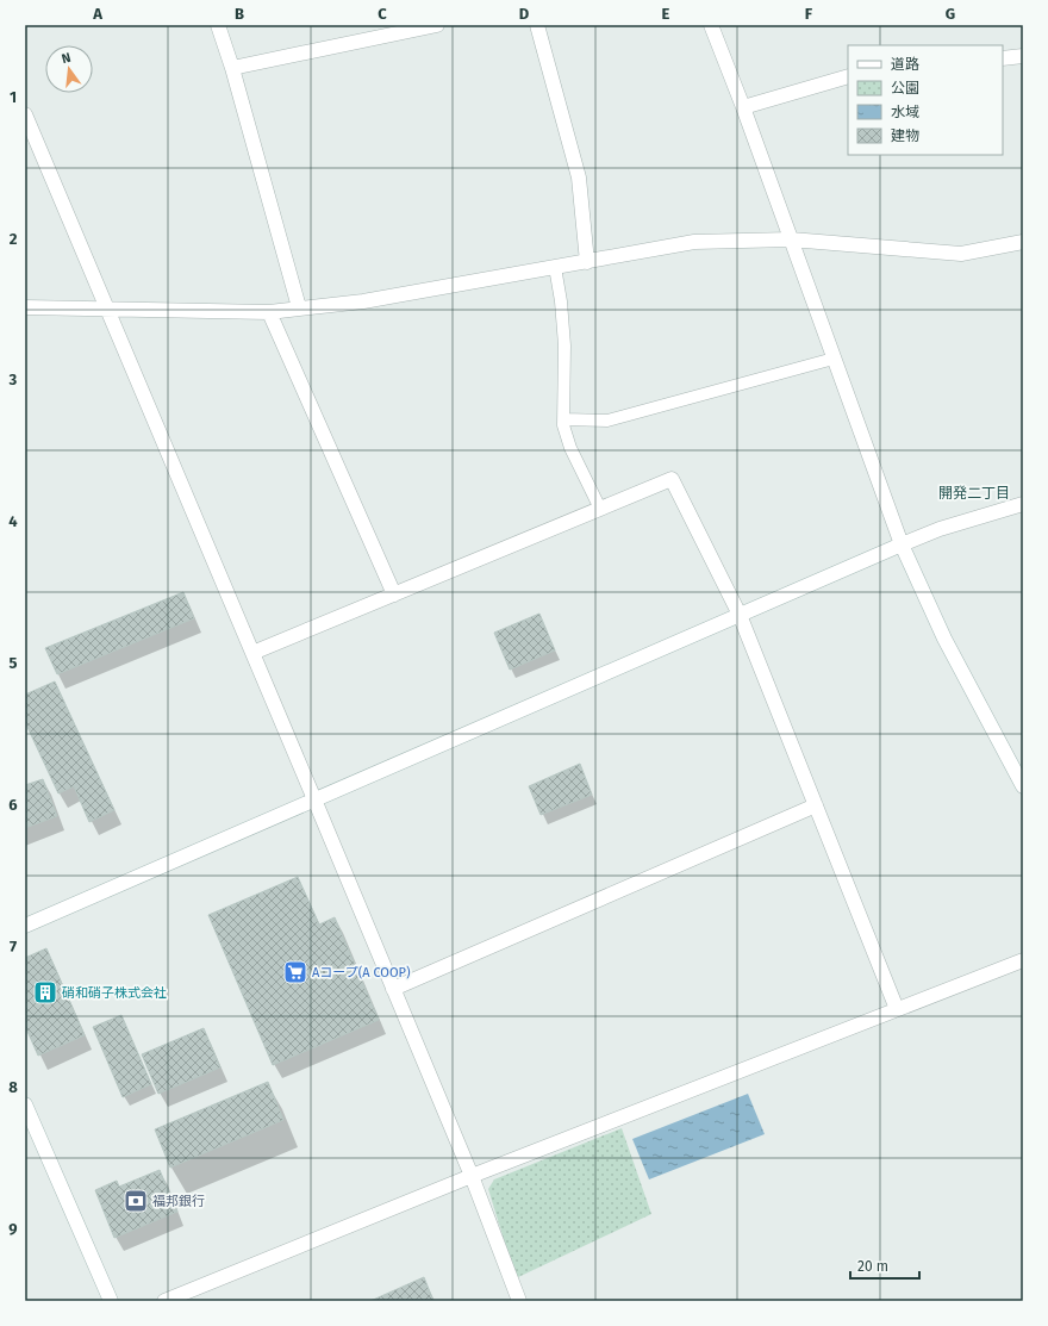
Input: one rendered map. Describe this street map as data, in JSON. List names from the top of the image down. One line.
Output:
{"districts":["開発二丁目"],"places":{"supermarket":["Aコープ(A COOP)"],"building":["硝和硝子株式会社"],"bank":["福邦銀行"]},"legend":["道路","公園","水域","建物"],"scale_bar":"20 m","north":"top","grid":{"columns":["A","B","C","D","E","F","G"],"rows":["1","2","3","4","5","6","7","8","9"]}}
